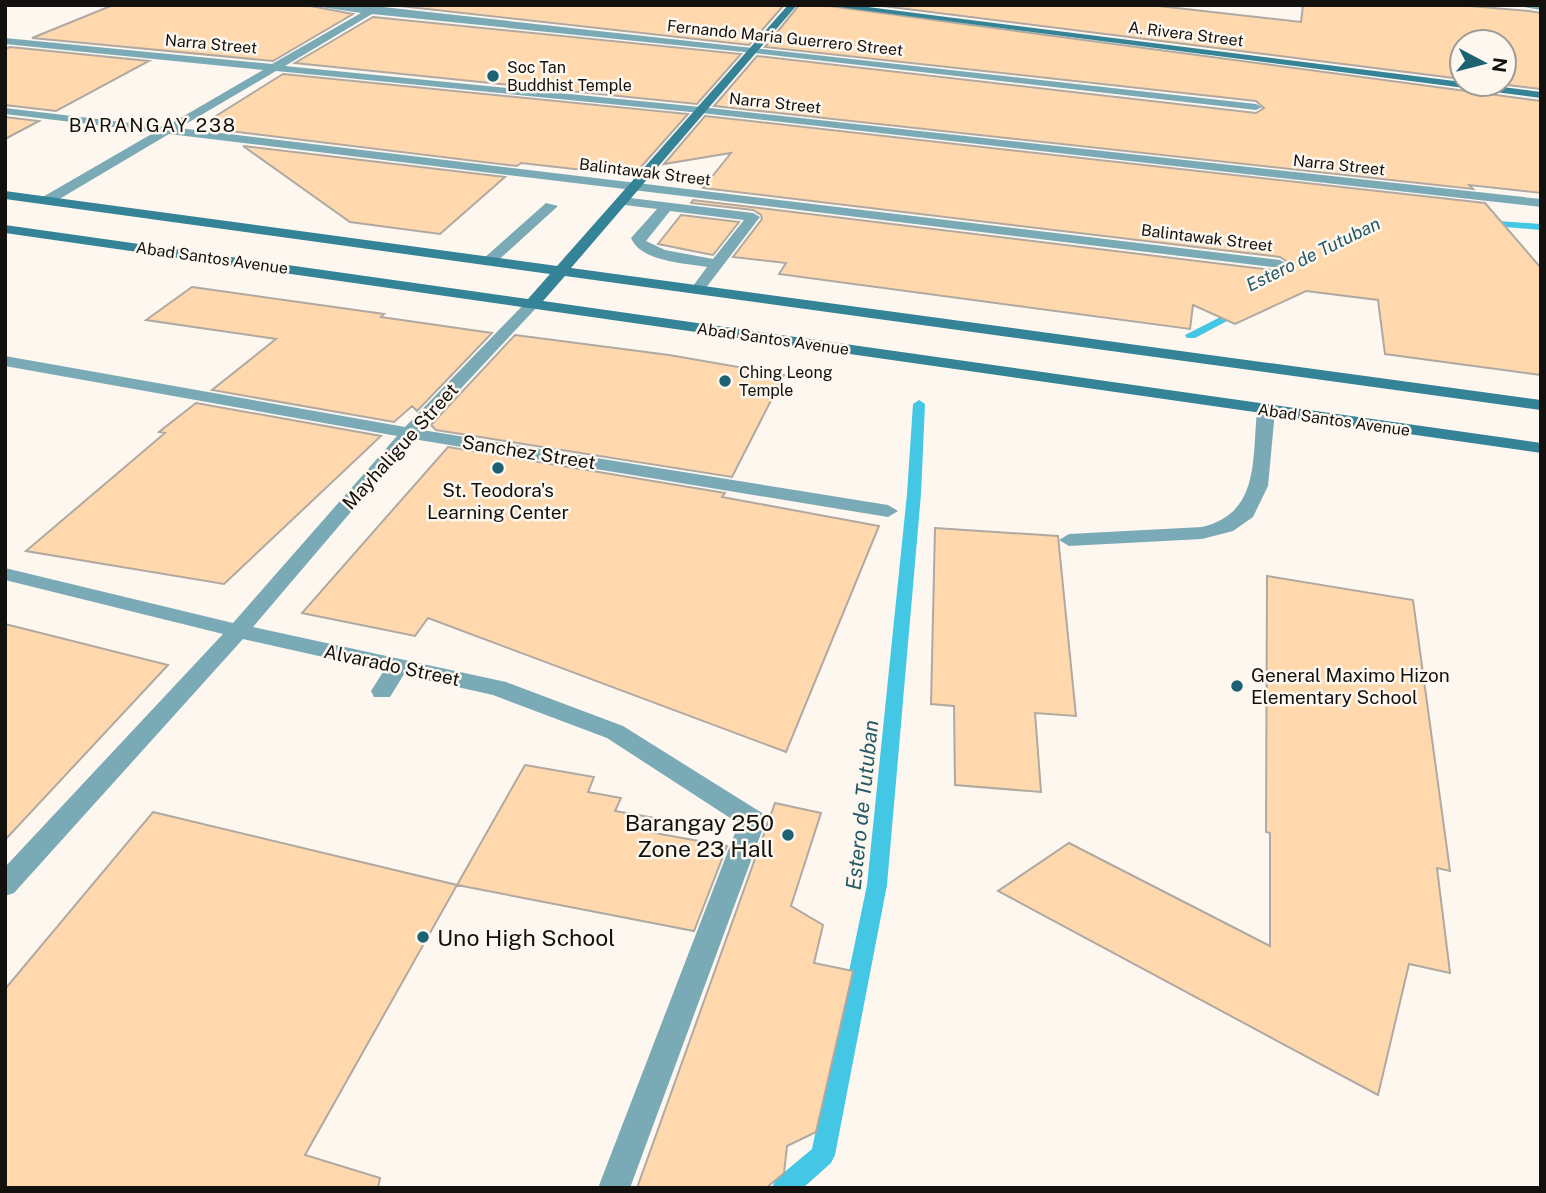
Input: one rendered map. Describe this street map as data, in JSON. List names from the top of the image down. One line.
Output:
{"streets":{"main road":["A. Rivera Street","Abad Santos Avenue","Mayhaligue Street"],"street":["Fernando Maria Guerrero Street","Narra Street","Balintawak Street","Sanchez Street","Alvarado Street"]},"crossings":[["Fernando Maria Guerrero Street","Mayhaligue Street"],["Narra Street","Mayhaligue Street"],["Balintawak Street","Mayhaligue Street"],["Abad Santos Avenue","Mayhaligue Street"],["Mayhaligue Street","Sanchez Street"],["Mayhaligue Street","Alvarado Street"]],"districts":["BARANGAY 238"],"water":["Estero de Tutuban"],"places":["Soc Tan Buddhist Temple","Ching Leong Temple","St. Teodora's Learning Center","General Maximo Hizon Elementary School","Barangay 250 Zone 23 Hall","Uno High School"],"north":"right"}
